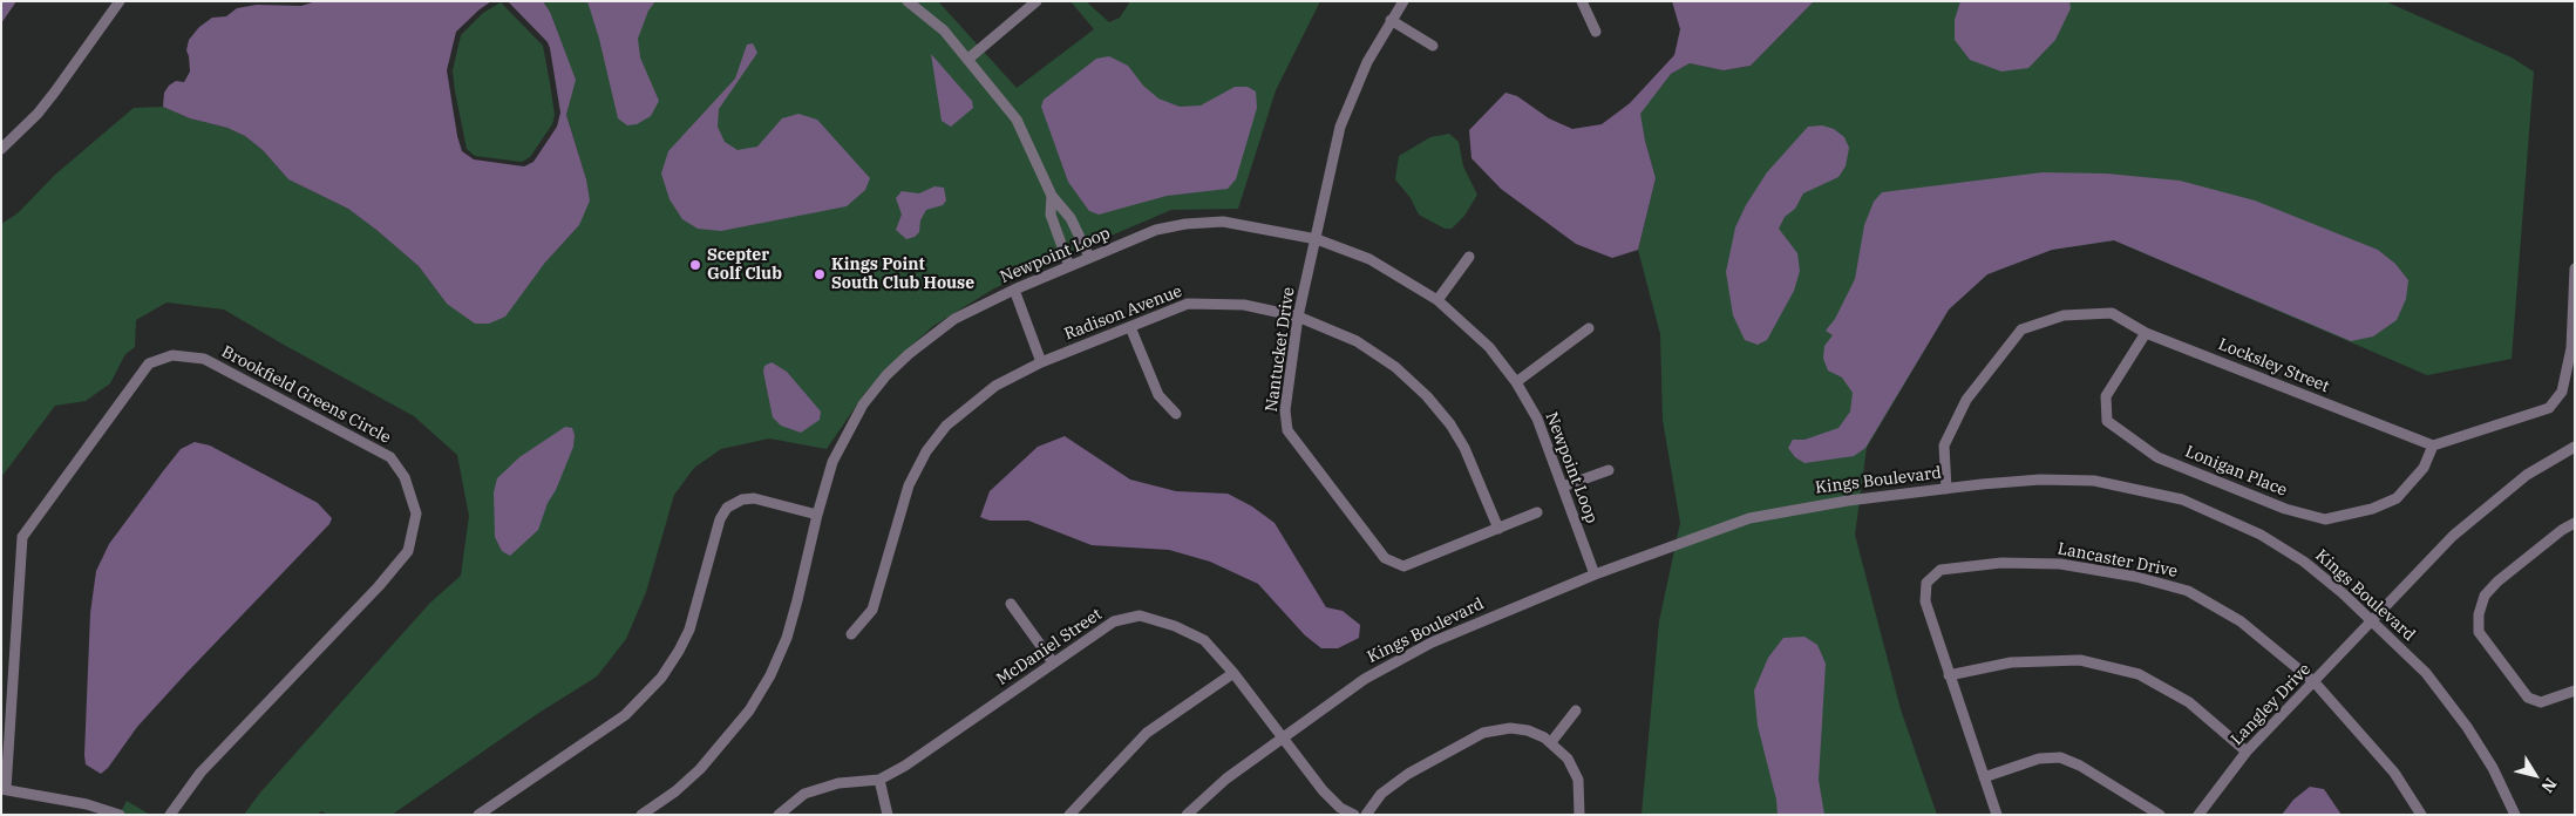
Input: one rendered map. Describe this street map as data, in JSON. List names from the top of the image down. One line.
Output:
{"streets":{"street":["Newpoint Loop","Radison Avenue","Nantucket Drive","Locksley Street","Brookfield Greens Circle","Lonigan Place","Kings Boulevard","Lancaster Drive","McDaniel Street","Langley Drive"]},"crossings":[["Newpoint Loop","Nantucket Drive"],["Newpoint Loop","Kings Boulevard"],["Radison Avenue","Nantucket Drive"],["Locksley Street","Lonigan Place"],["Locksley Street","Kings Boulevard"],["Kings Boulevard","McDaniel Street"],["Kings Boulevard","Langley Drive"],["Lancaster Drive","Langley Drive"]],"places":["Scepter Golf Club","Kings Point South Club House"],"north":"bottom right"}
